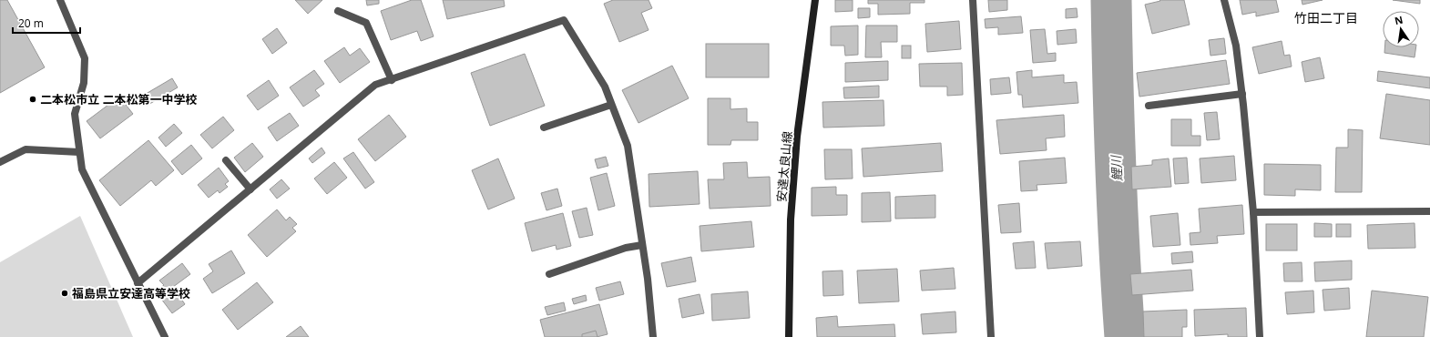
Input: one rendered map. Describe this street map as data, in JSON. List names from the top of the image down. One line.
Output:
{"streets":{"main road":["安達太良山線"]},"districts":["竹田二丁目"],"water":["鯉川"],"places":["二本松市立 二本松第一中学校","福島県立安達高等学校"],"scale_bar":"20 m","north":"top"}
